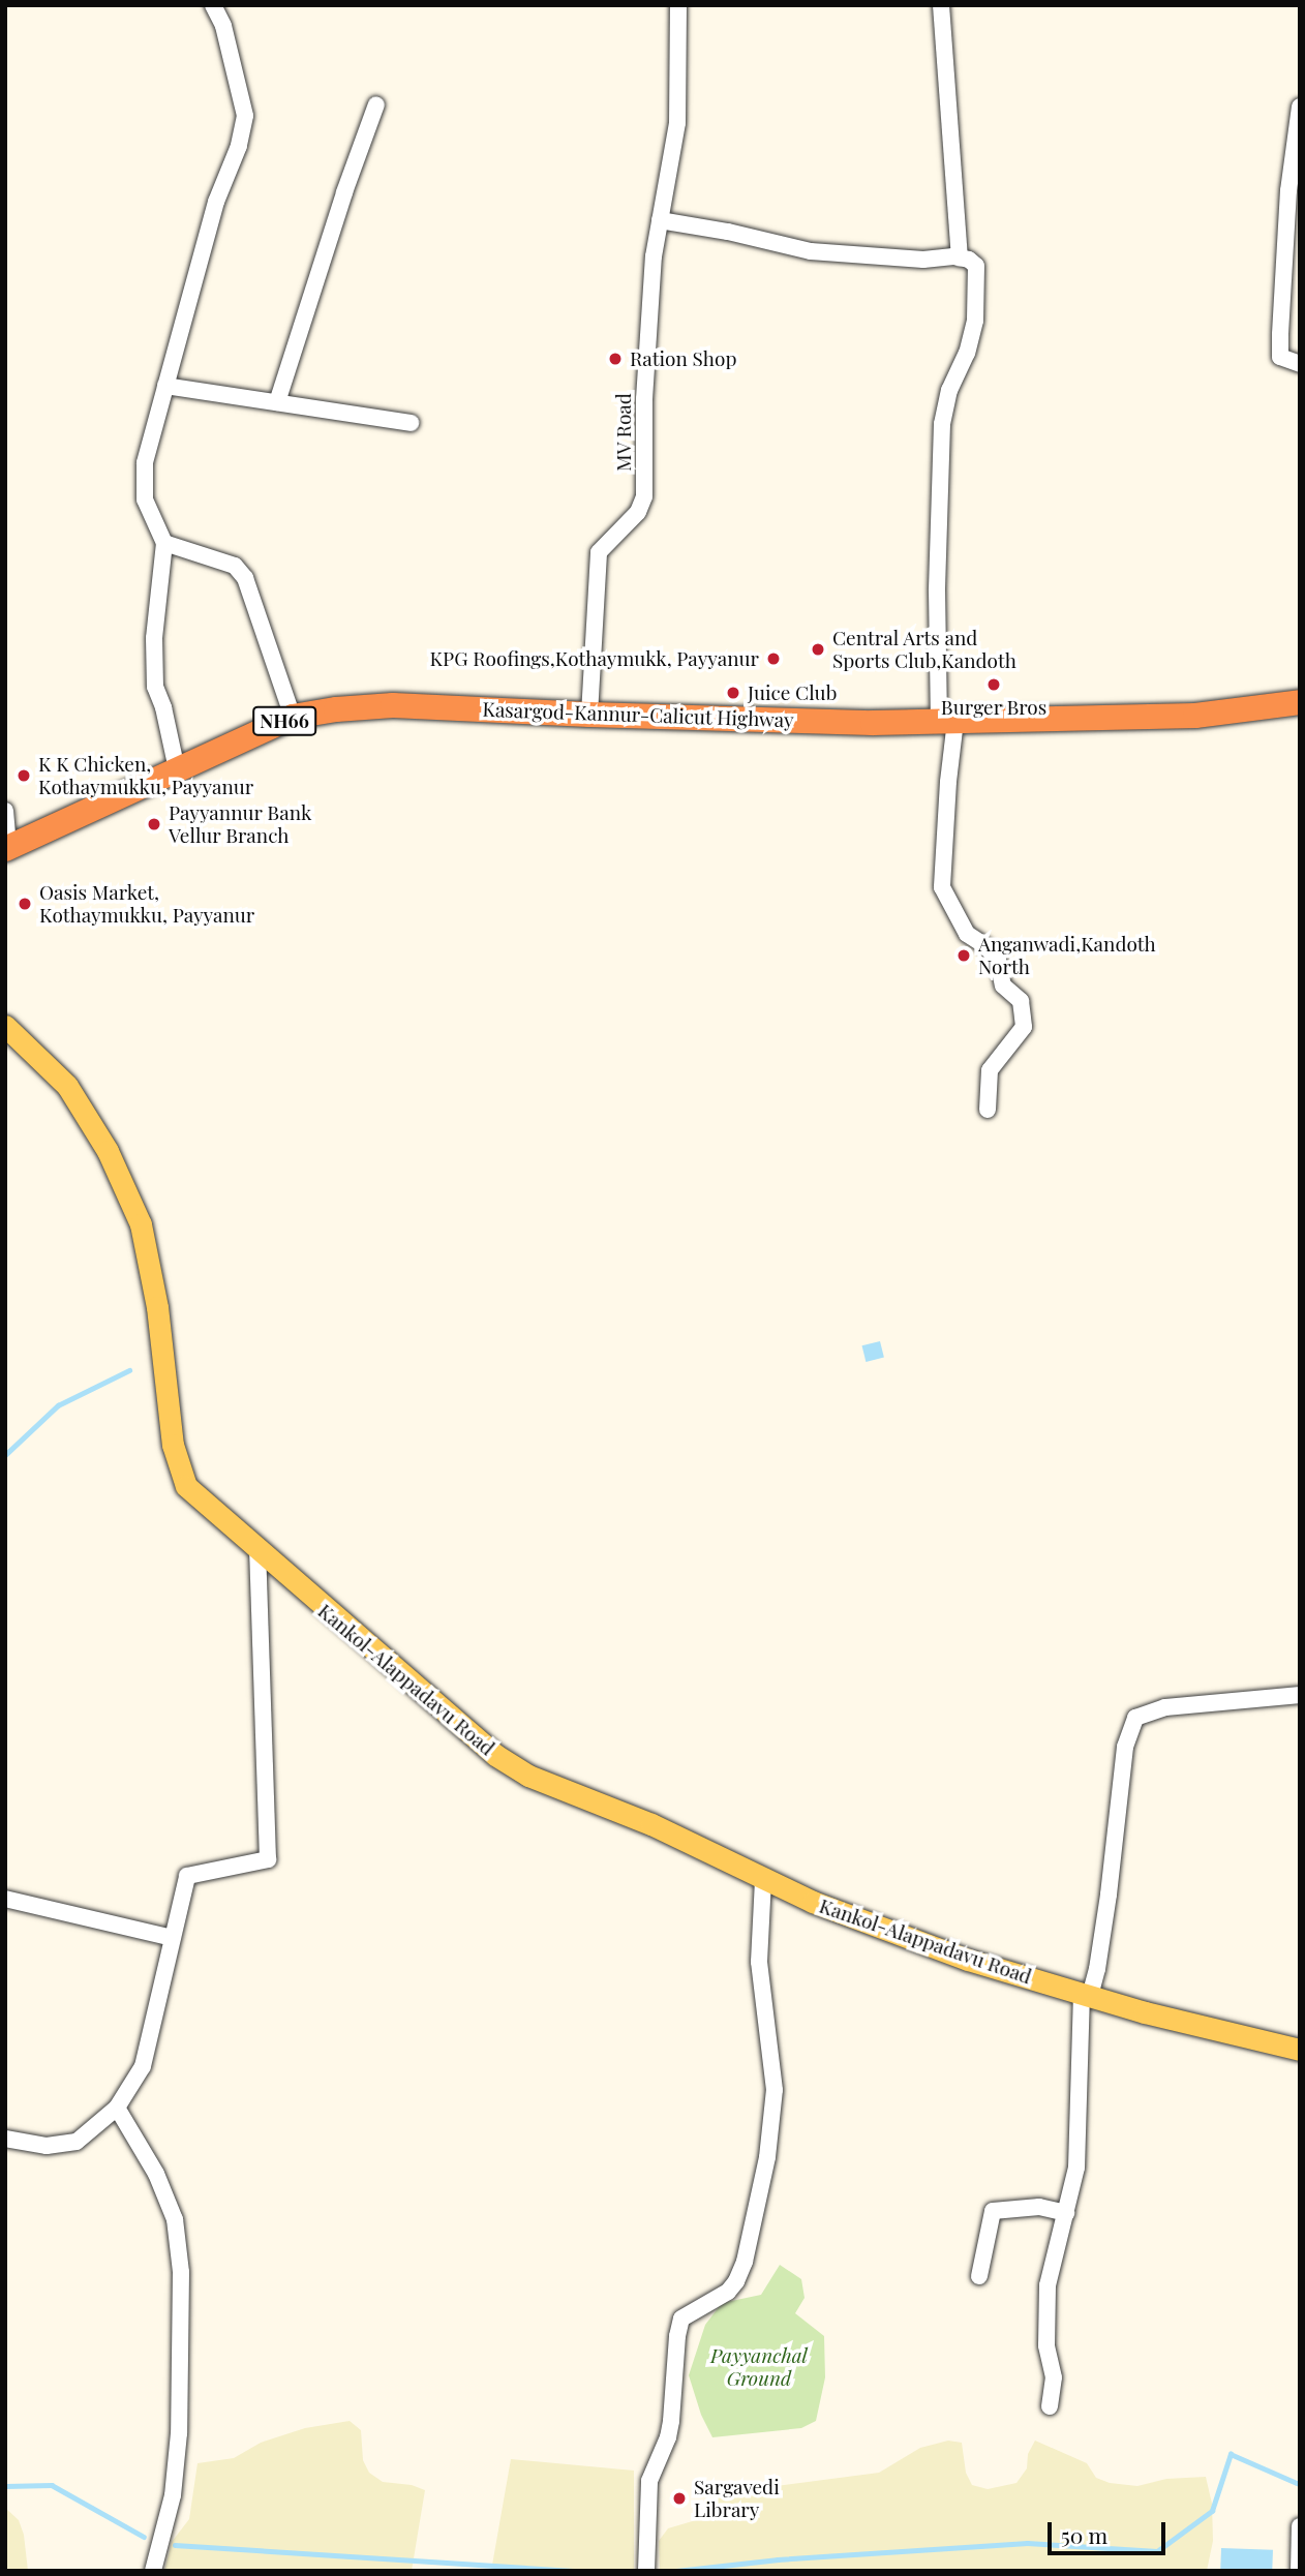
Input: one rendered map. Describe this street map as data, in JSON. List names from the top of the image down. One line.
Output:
{"streets":{"highway":["Kasargod-Kannur-Calicut Highway","NH66"],"main road":["Kankol-Alappadavu Road"],"street":["MV Road"]},"crossings":[["MV Road","Kasargod-Kannur-Calicut Highway"]],"parks":["Payyanchal Ground"],"places":["Ration Shop","Central Arts and Sports Club,Kandoth","KPG Roofings,Kothaymukk, Payyanur","Burger Bros","Juice Club","K K Chicken, Kothaymukku, Payyanur","Payyannur Bank Vellur Branch","Oasis Market, Kothaymukku, Payyanur","Anganwadi,Kandoth North","Sargavedi Library"],"scale_bar":"50 m"}
